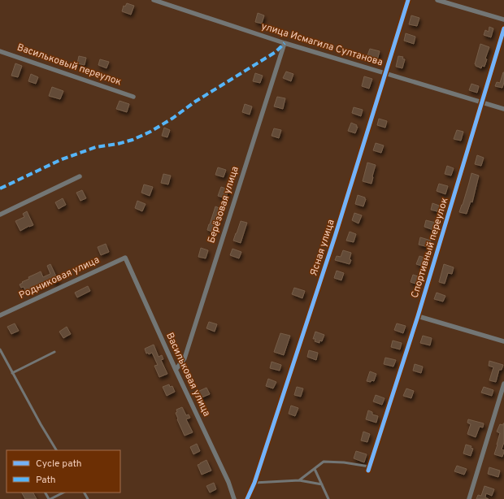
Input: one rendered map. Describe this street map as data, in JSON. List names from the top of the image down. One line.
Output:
{"streets":{"street":["улица Исмагила Султанова","Васильковый переулок","Берёзовая улица","Ясная улица","Спортивный переулок","Родниковая улица","Васильковая улица"]},"crossings":[["улица Исмагила Султанова","Берёзовая улица"],["улица Исмагила Султанова","Ясная улица"],["улица Исмагила Султанова","Спортивный переулок"],["Берёзовая улица","Васильковая улица"],["Родниковая улица","Васильковая улица"]],"legend":["Cycle path","Path"]}
